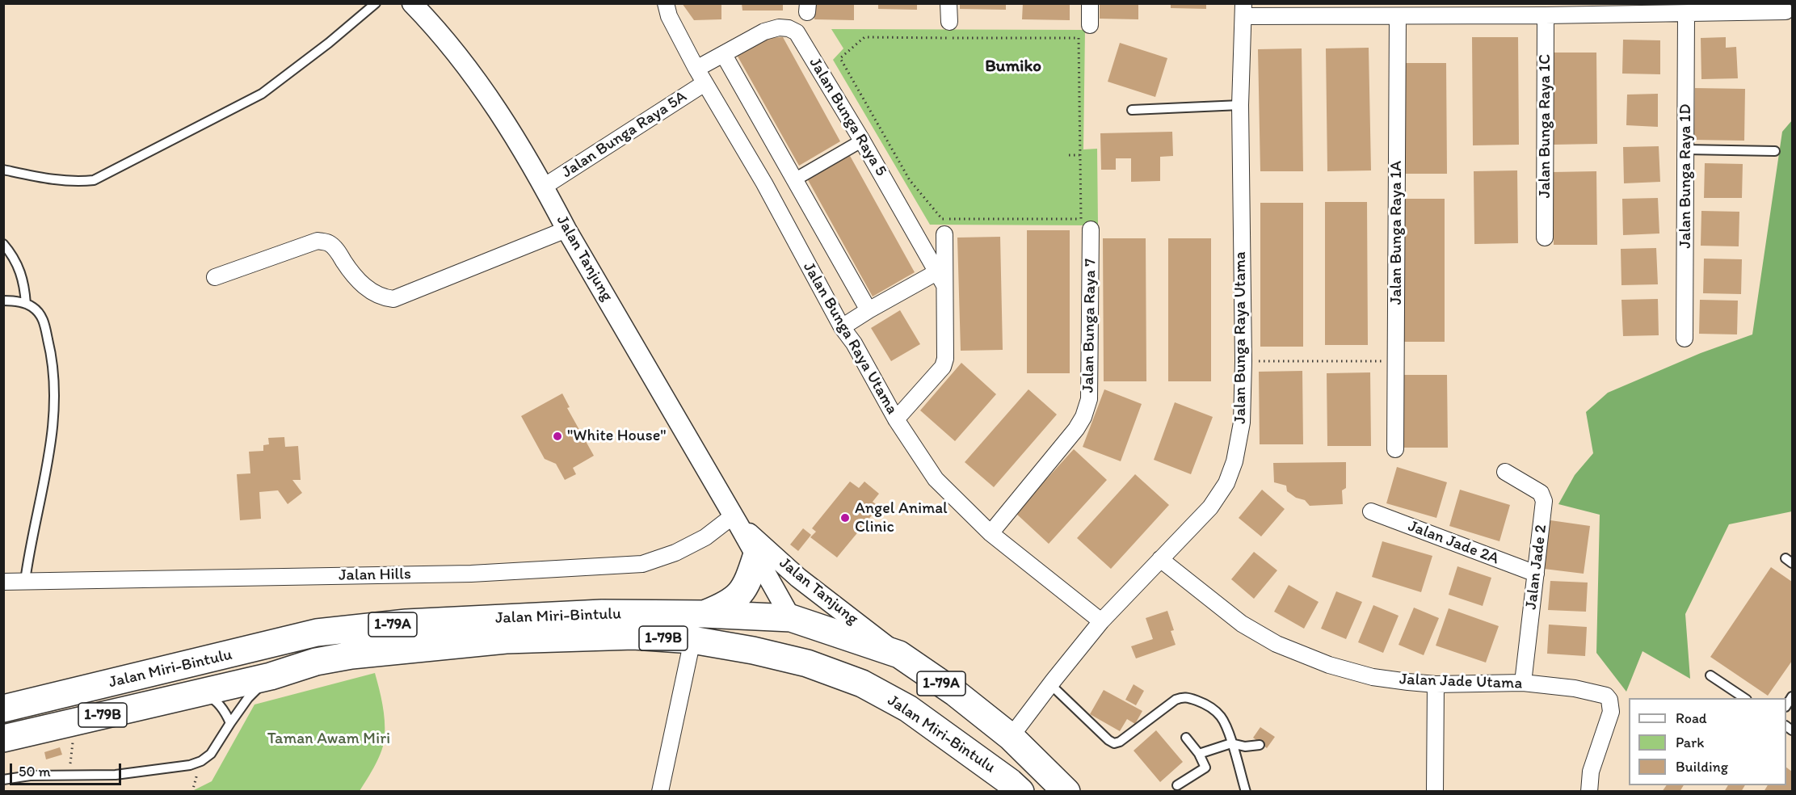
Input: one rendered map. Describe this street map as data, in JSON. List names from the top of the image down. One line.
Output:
{"streets":{"highway":["Jalan Miri-Bintulu","1-79A","1-79B"],"street":["Jalan Bunga Raya 5","Jalan Bunga Raya 1C","Jalan Bunga Raya 5A","Jalan Bunga Raya 1D","Jalan Bunga Raya 1A","Jalan Tanjung","Jalan Bunga Raya 7","Jalan Bunga Raya Utama","Jalan Jade 2A","Jalan Jade 2","Jalan Hills","Jalan Jade Utama"]},"crossings":[["Jalan Bunga Raya 5","Jalan Bunga Raya Utama"],["Jalan Bunga Raya 5A","Jalan Tanjung"],["Jalan Bunga Raya 5A","Jalan Bunga Raya Utama"],["Jalan Tanjung","Jalan Hills"],["Jalan Tanjung","Jalan Miri-Bintulu"],["Jalan Bunga Raya 7","Jalan Bunga Raya Utama"],["Jalan Bunga Raya Utama","Jalan Miri-Bintulu"],["Jalan Bunga Raya Utama","Jalan Jade Utama"],["Jalan Jade 2A","Jalan Jade 2"],["Jalan Jade 2","Jalan Jade Utama"]],"districts":["Bumiko"],"parks":["Taman Awam Miri"],"places":["\"White House\"","Angel Animal Clinic"],"legend":["Road","Park","Building"],"scale_bar":"50 m"}
